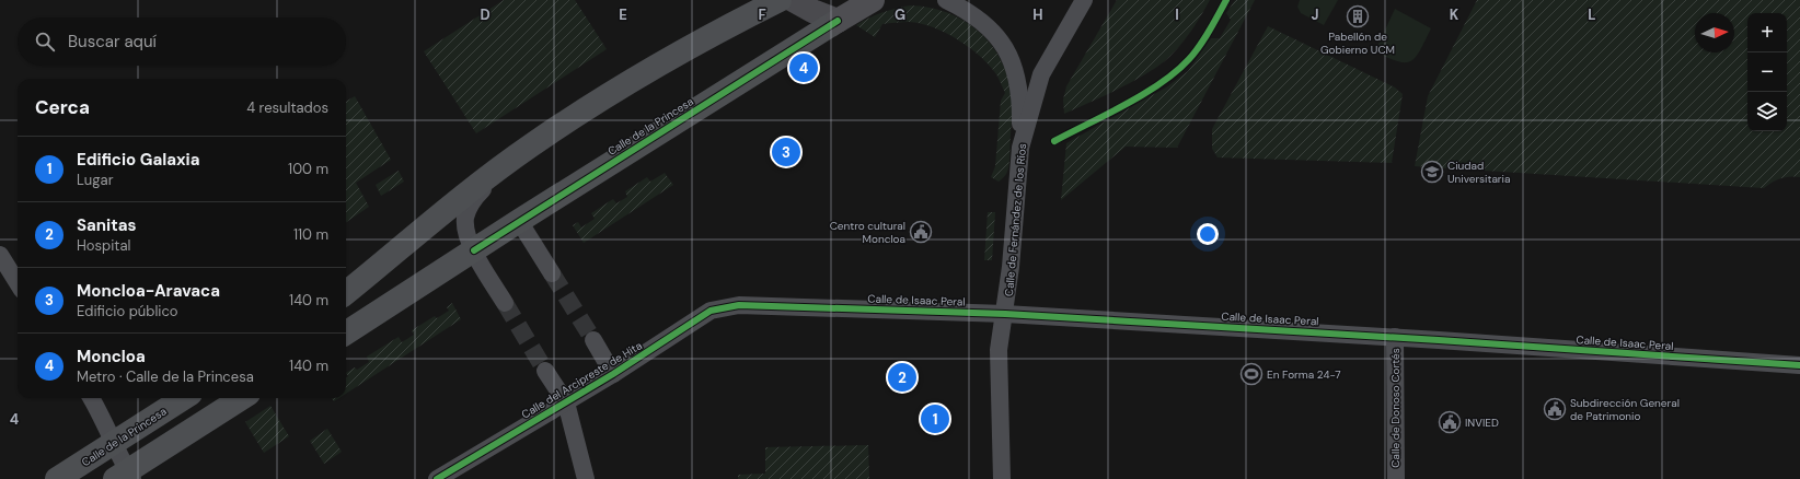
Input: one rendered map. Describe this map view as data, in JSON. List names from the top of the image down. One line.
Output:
{"streets":{"highway":["Calle de la Princesa"],"street":["Calle de Fernández de los Ríos","Calle de Isaac Peral","Calle del Arcipreste de Hita","Calle de Donoso Cortés"]},"crossings":[["Calle de Fernández de los Ríos","Calle de Isaac Peral"],["Calle de Isaac Peral","Calle del Arcipreste de Hita"],["Calle de Isaac Peral","Calle de Donoso Cortés"]],"places":{"building":["Pabellón de Gobierno UCM"],"school or university":["Ciudad Universitaria"],"public building":["Centro cultural Moncloa","Subdirección General de Patrimonio","INVIED"],"sports":["En Forma 24-7"]},"north":"right","page":{"map_buttons":["+","−"],"search":"Buscar aquí","pins":["4","3","2","1"],"heading":["Cerca","4 resultados"],"list":[{"mark":"1","name":"Edificio Galaxia","note":"Lugar","value":"100 m"},{"mark":"2","name":"Sanitas","note":"Hospital","value":"110 m"},{"mark":"3","name":"Moncloa-Aravaca","note":"Edificio público","value":"140 m"},{"mark":"4","name":"Moncloa","note":"Metro · Calle de la Princesa","value":"140 m"}]},"grid":{"columns":["D","E","F","G","H","I","J","K","L"],"rows":["4"]}}
